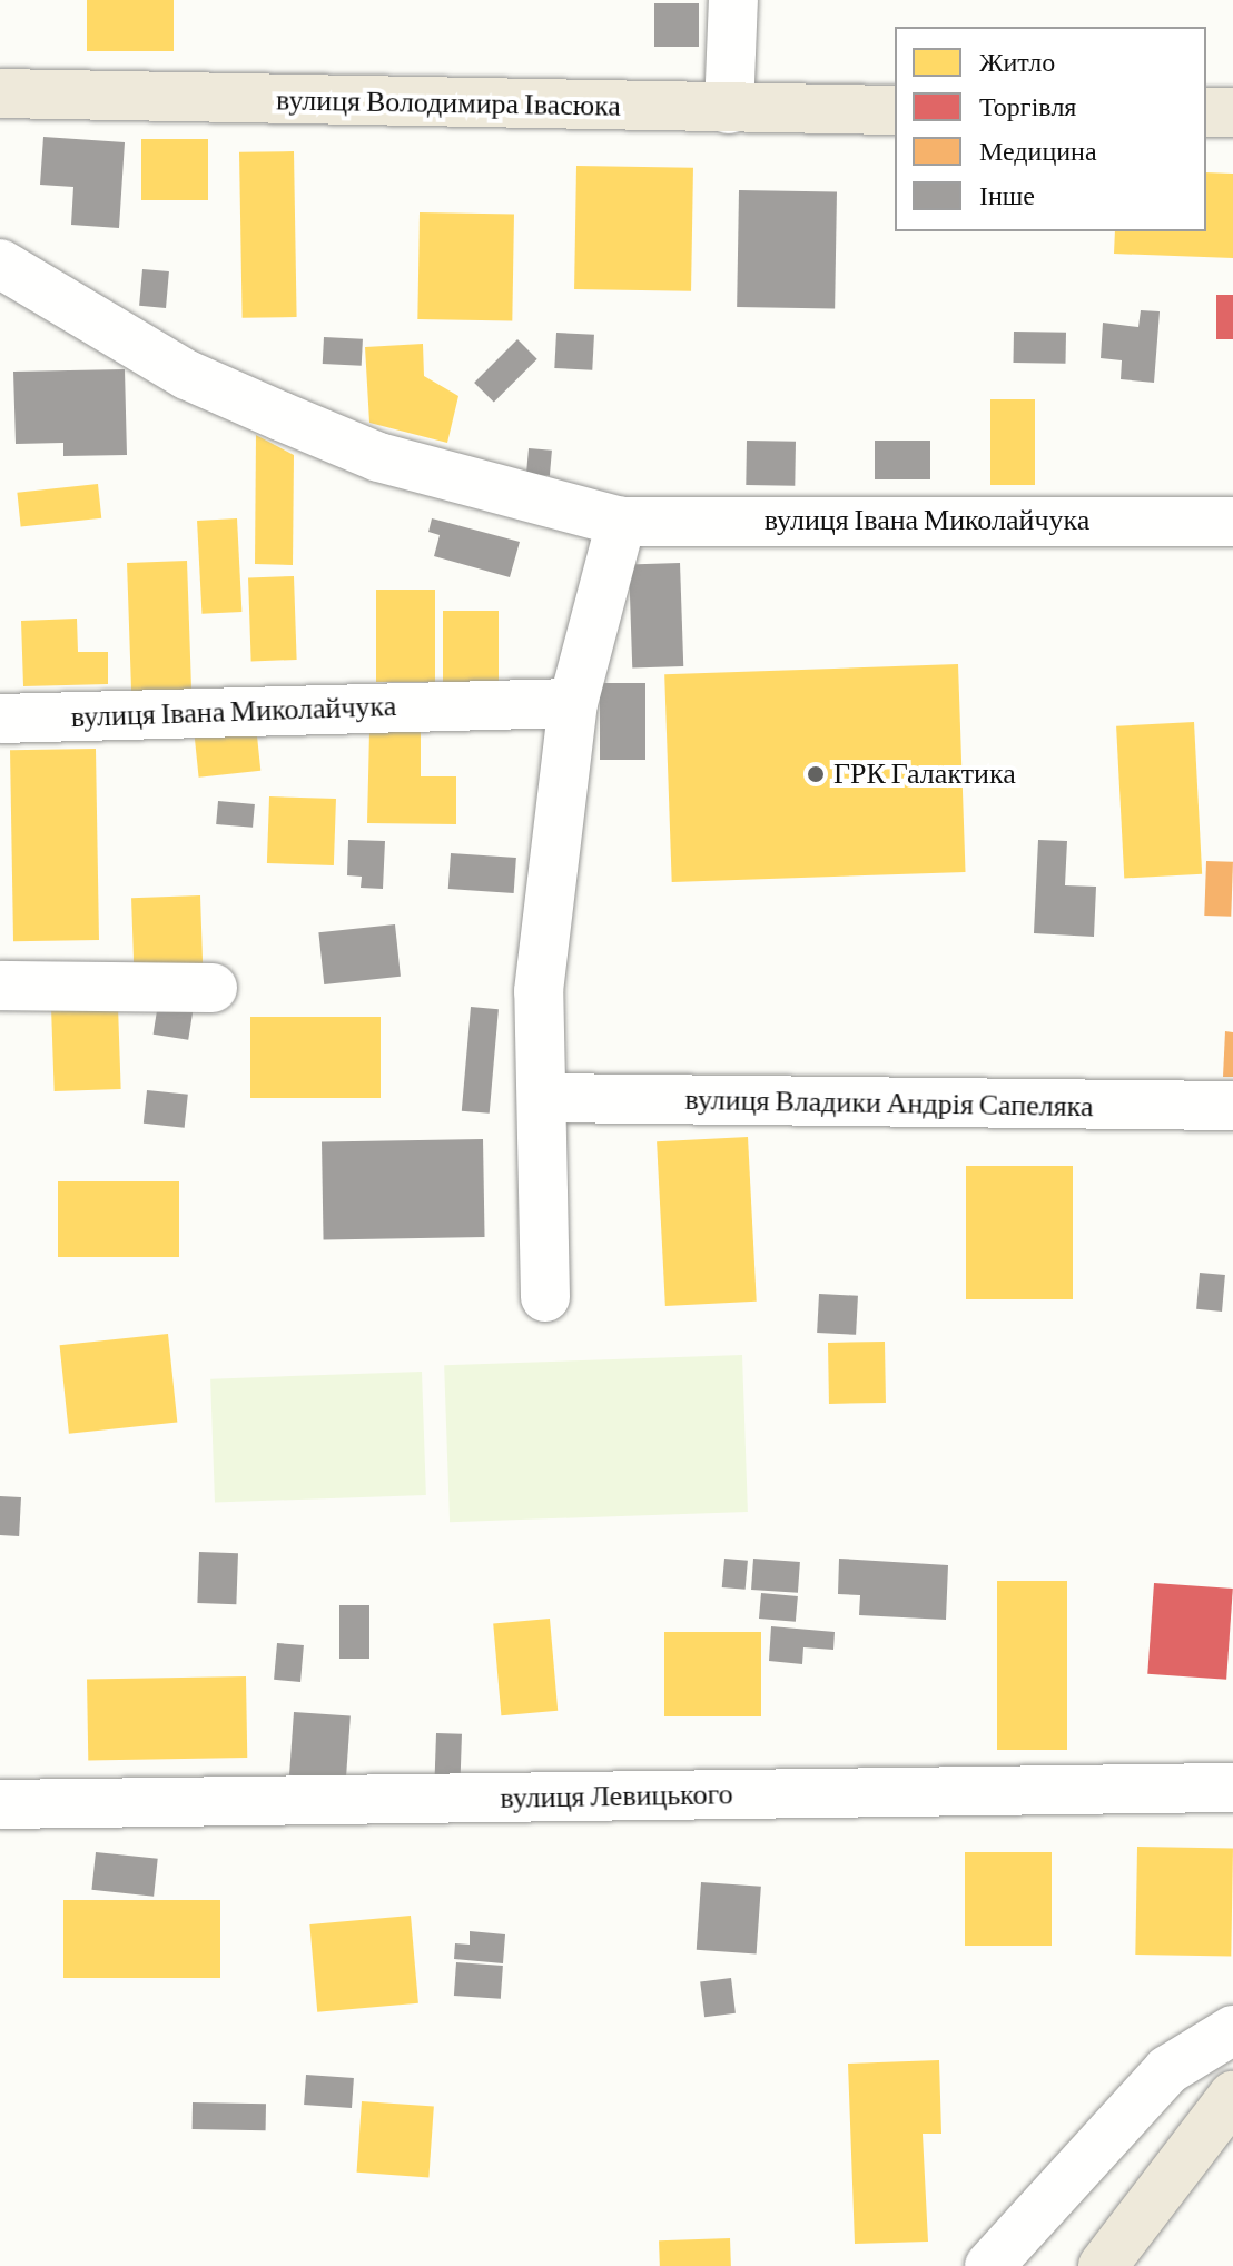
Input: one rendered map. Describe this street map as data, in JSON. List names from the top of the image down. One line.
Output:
{"streets":{"main road":["вулиця Володимира Івасюка"],"street":["вулиця Івана Миколайчука","вулиця Владики Андрія Сапеляка","вулиця Левицького"]},"places":["ГРК Галактика"],"legend":["Житло","Торгівля","Медицина","Інше"]}
